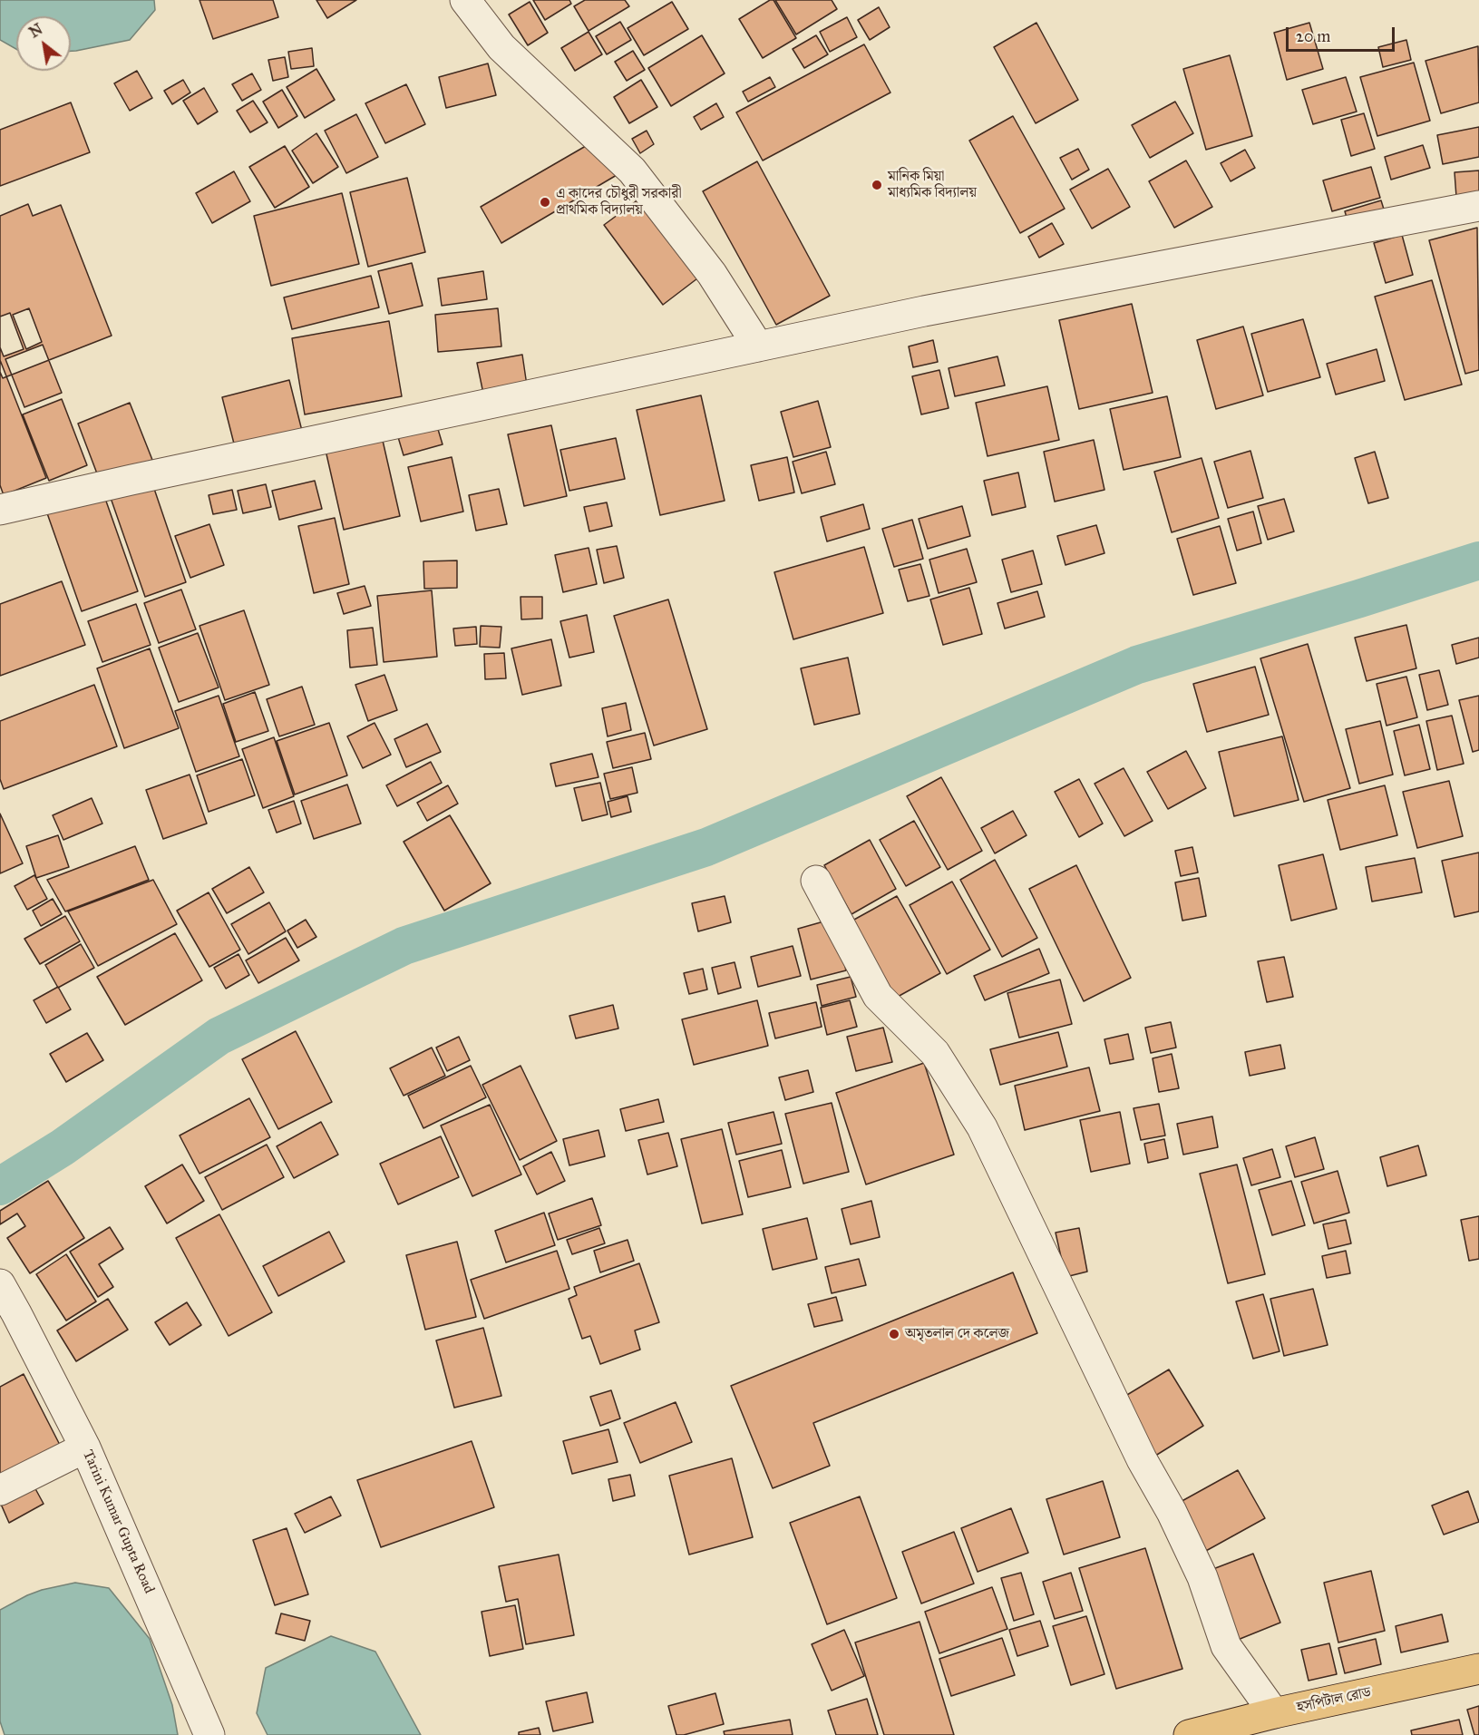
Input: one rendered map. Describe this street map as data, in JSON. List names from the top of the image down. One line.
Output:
{"streets":{"main road":["হসপিটাল রোড"],"street":["Tarini Kumar Gupta Road"]},"places":["মানিক মিয়া মাধ্যমিক বিদ্যালয়","এ কাদের চৌধুরী সরকারী প্রাথমিক বিদ্যালয়","অমৃতলাল দে কলেজ"],"scale_bar":"20 m","north":"top left"}
